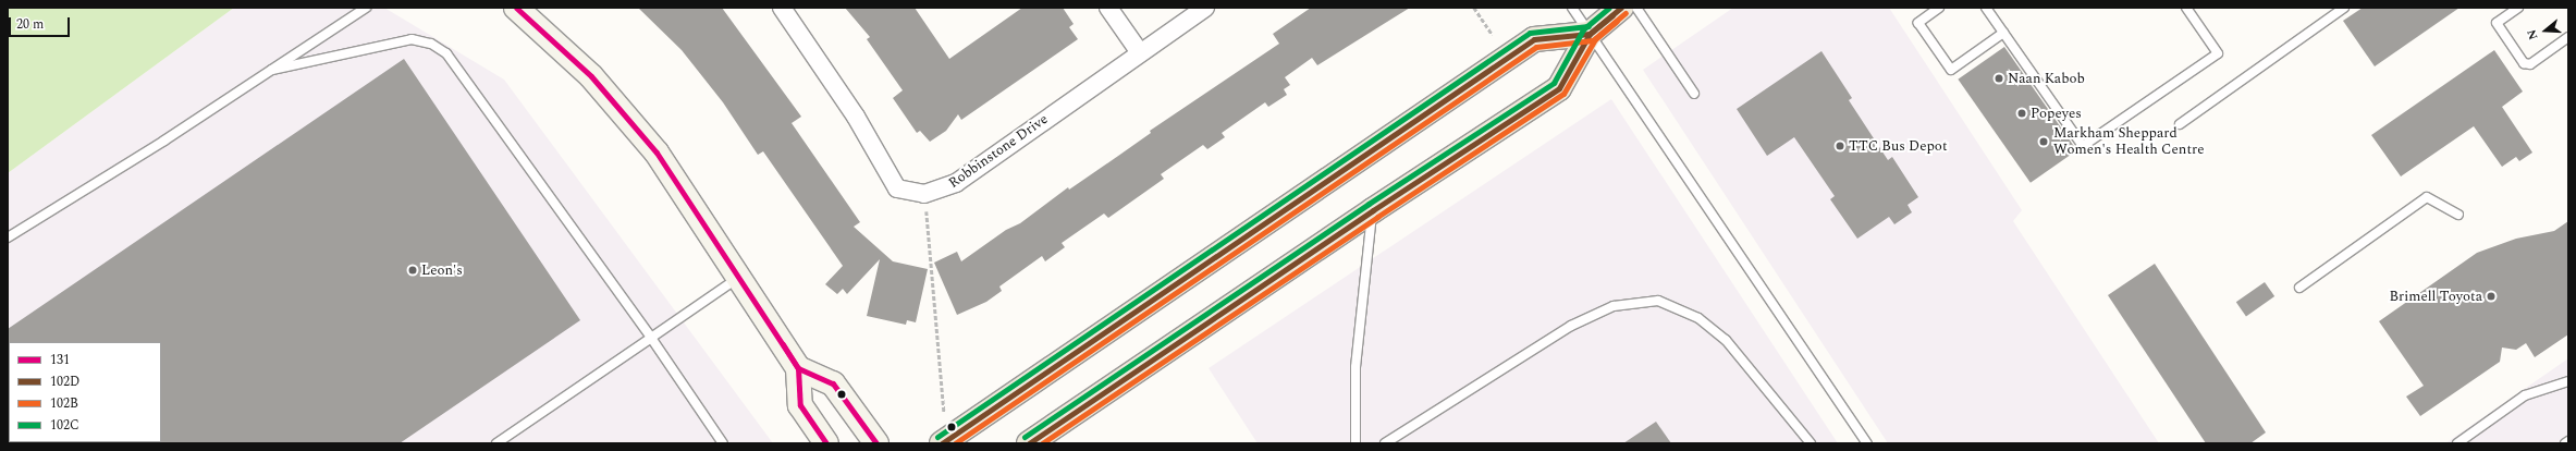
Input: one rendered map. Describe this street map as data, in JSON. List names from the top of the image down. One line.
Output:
{"streets":{"street":["Robbinstone Drive"]},"places":["Naan Kabob","Popeyes","Markham Sheppard Women's Health Centre","TTC Bus Depot","Leon's","Brimell Toyota"],"lines":["transit line 131","transit line 102D","transit line 102C","transit line 102B"],"legend":["131","102D","102B","102C"],"scale_bar":"20 m","north":"left"}
